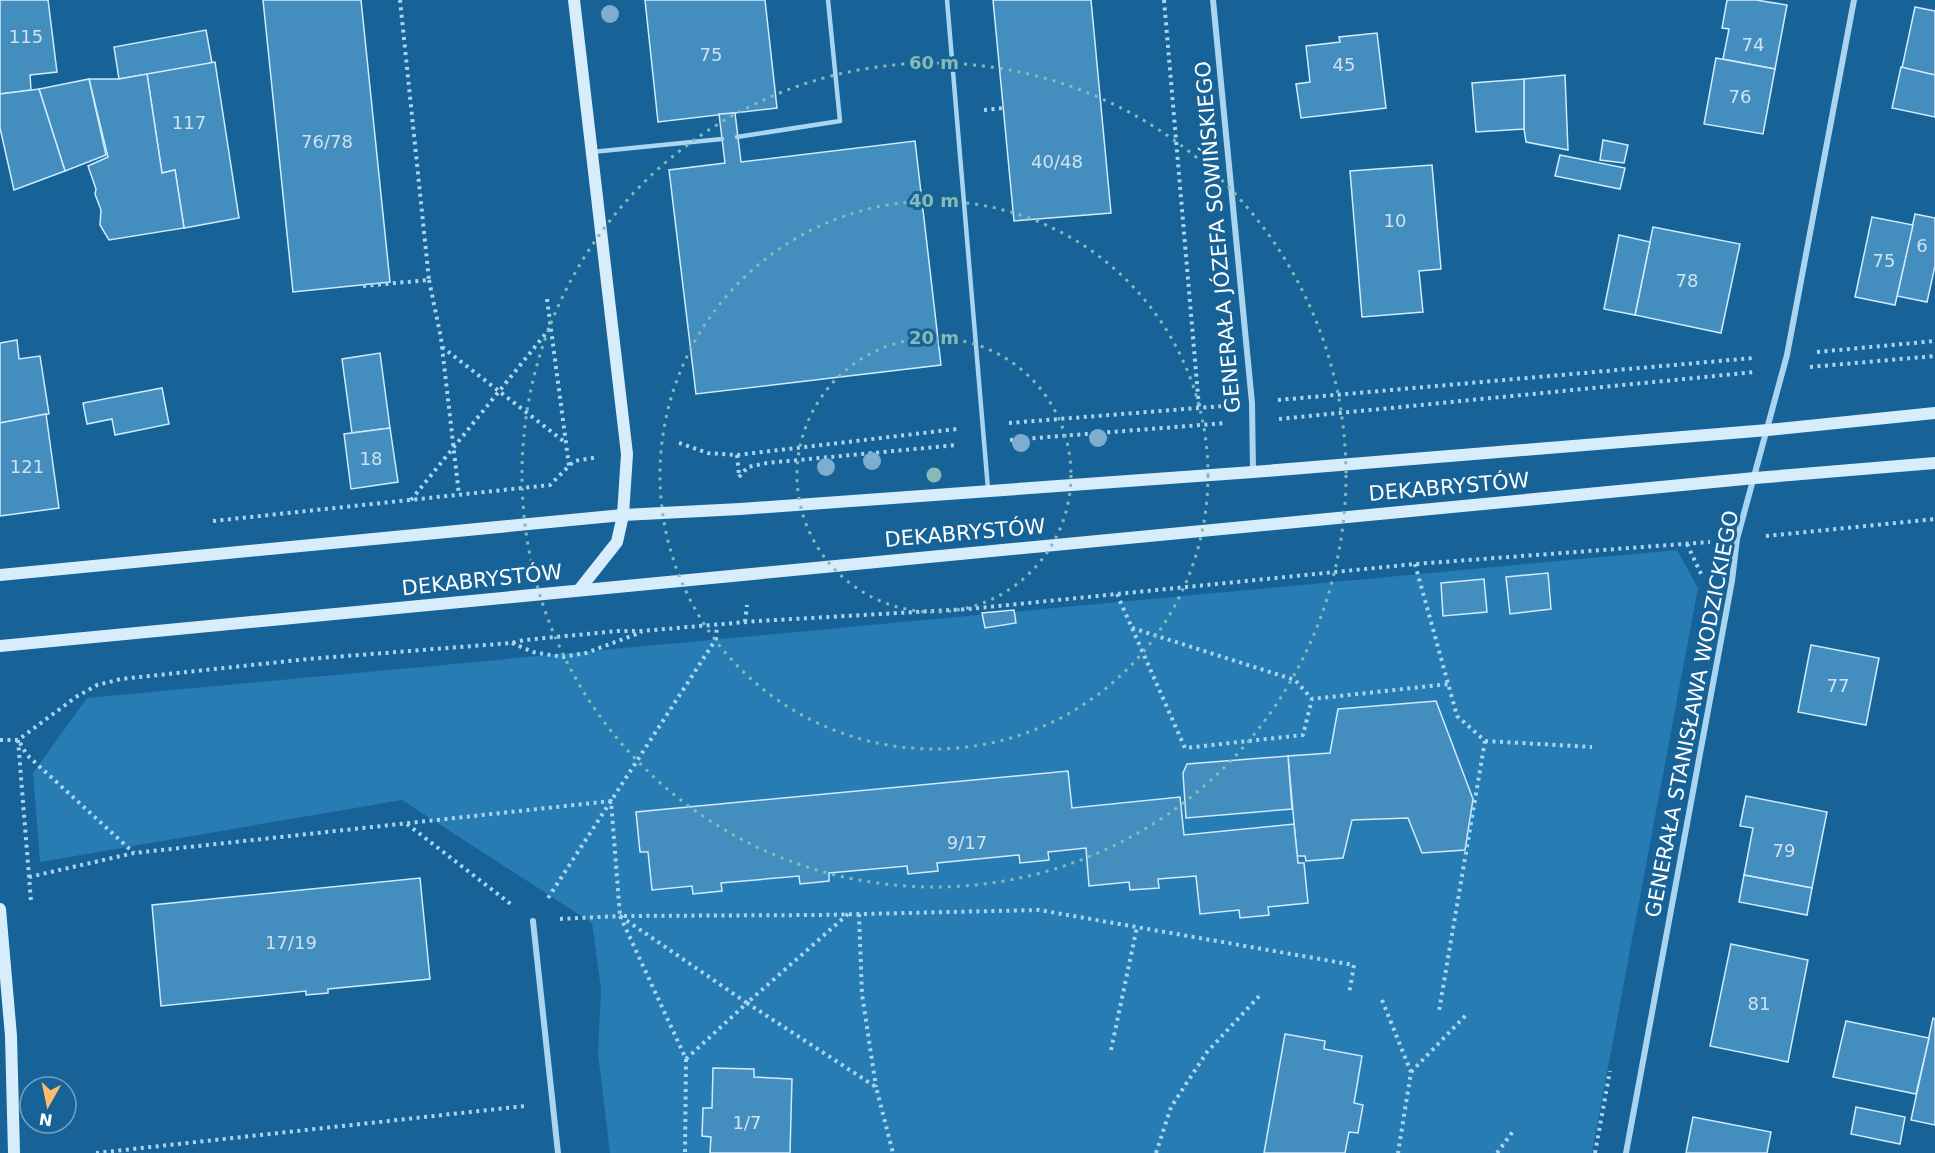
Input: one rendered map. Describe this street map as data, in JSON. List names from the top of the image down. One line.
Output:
{"streets":{"street":["GENERAŁA JÓZEFA SOWIŃSKIEGO","DEKABRYSTÓW","GENERAŁA STANISŁAWA WODZICKIEGO"]},"crossings":[["GENERAŁA JÓZEFA SOWIŃSKIEGO","DEKABRYSTÓW"],["DEKABRYSTÓW","GENERAŁA STANISŁAWA WODZICKIEGO"]],"house_numbers":["115","74","75","45","76","117","76/78","40/48","10","6","75","78","18","121","77","9/17","79","17/19","81","1/7"],"north":"bottom","rings":["60 m","40 m","20 m"]}
